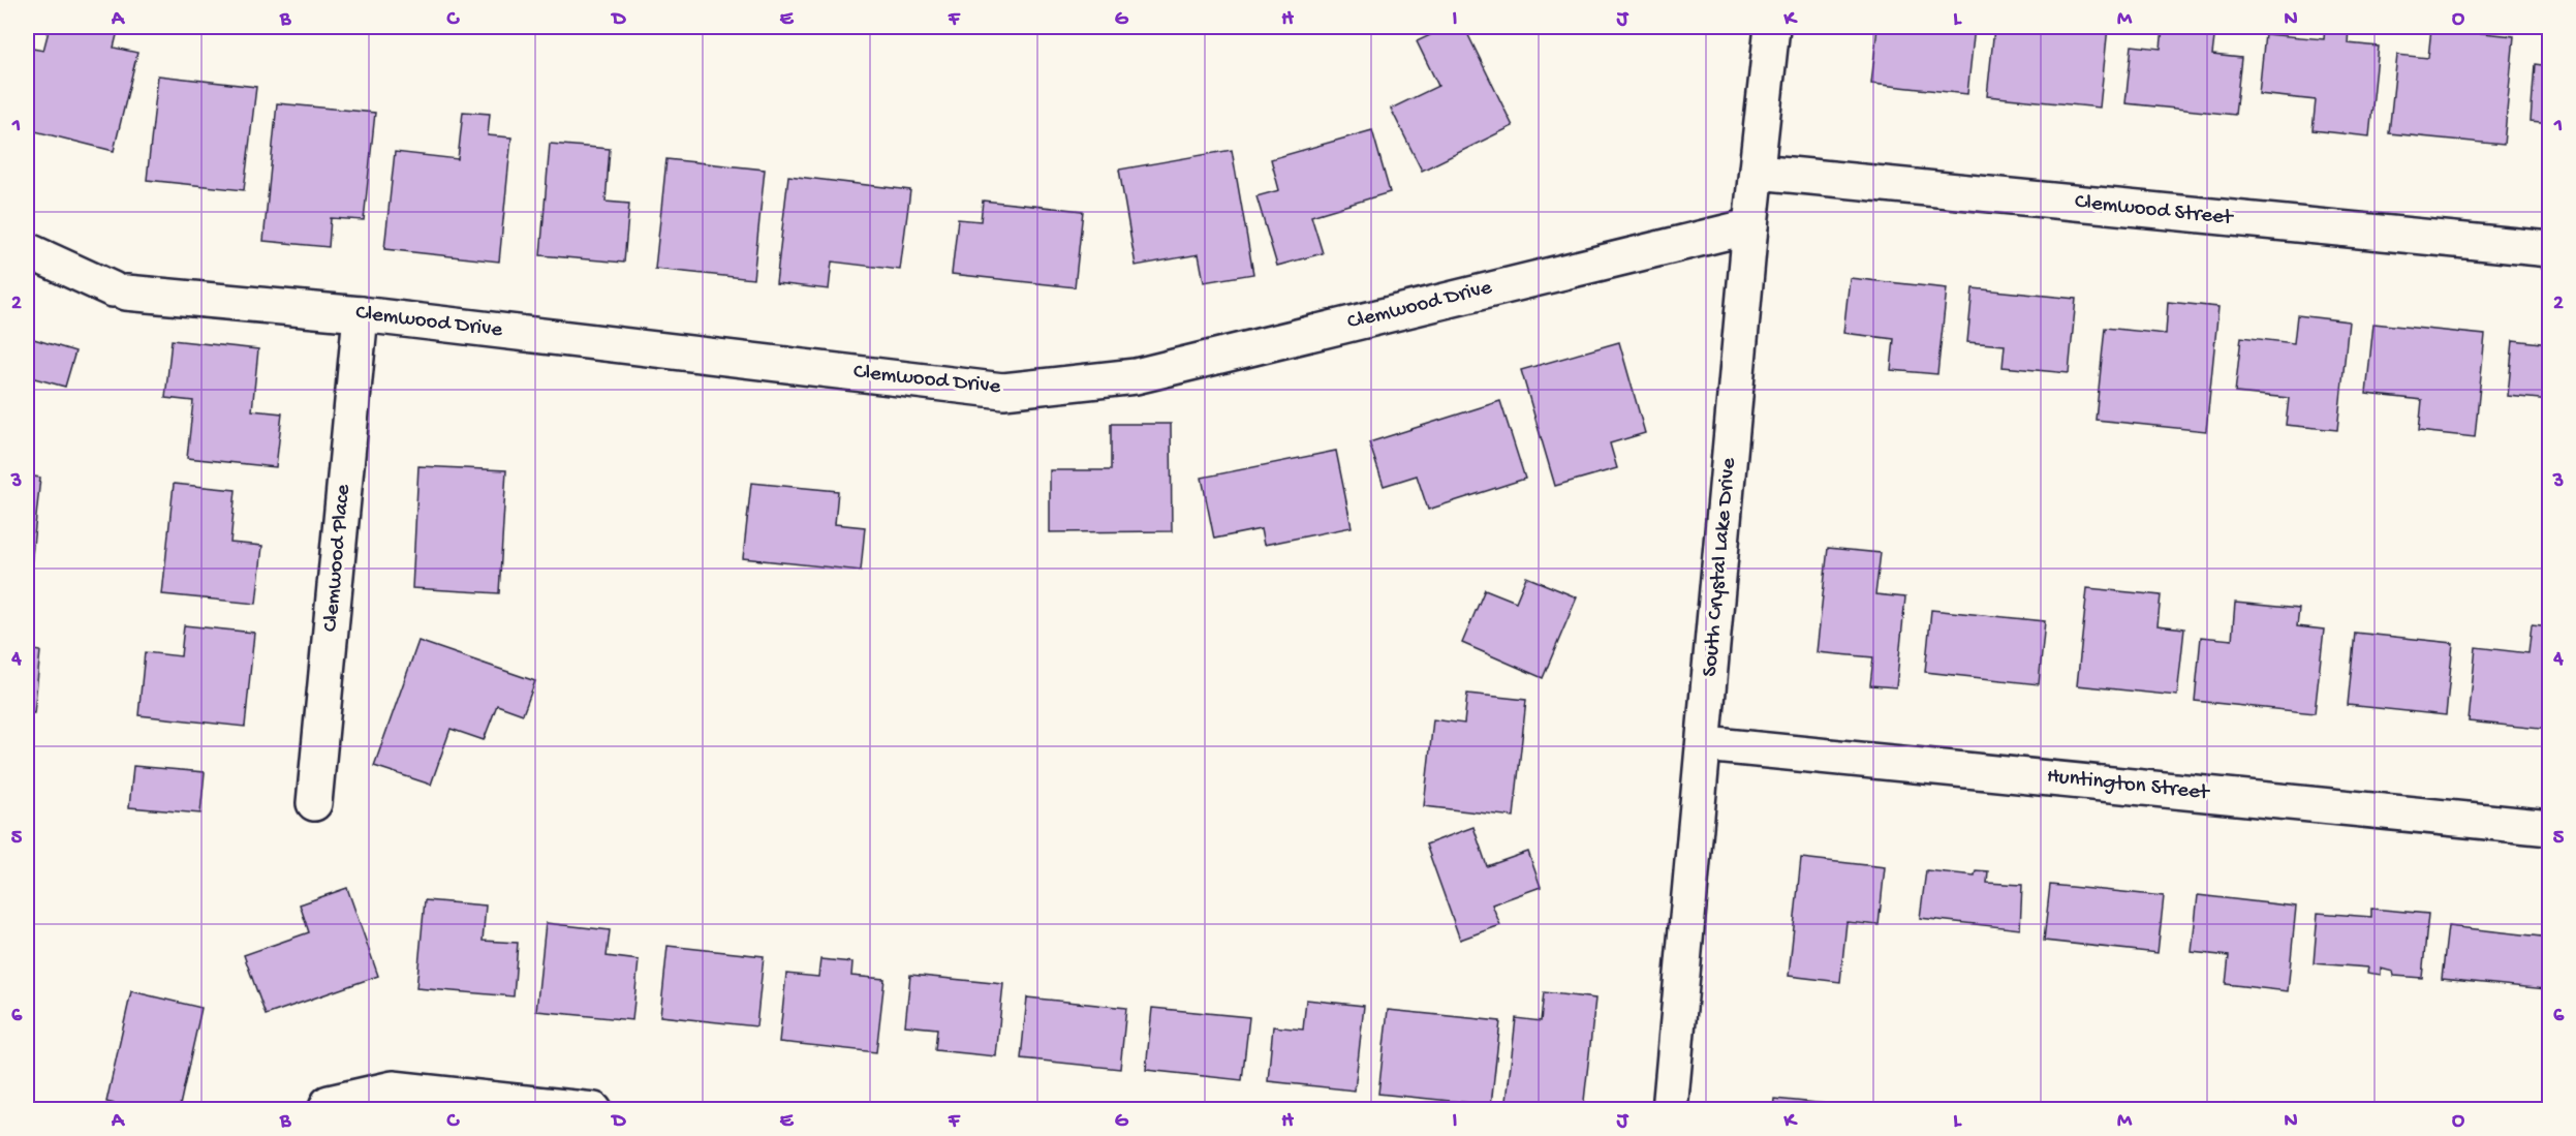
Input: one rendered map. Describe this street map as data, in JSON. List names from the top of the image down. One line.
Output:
{"streets":{"street":["Clemwood Street","Clemwood Drive","Clemwood Place","South Crystal Lake Drive","Huntington Street"]},"crossings":[["Clemwood Street","South Crystal Lake Drive"],["Clemwood Drive","Clemwood Place"],["Clemwood Drive","South Crystal Lake Drive"],["South Crystal Lake Drive","Huntington Street"]],"grid":{"columns":["A","B","C","D","E","F","G","H","I","J","K","L","M","N","O"],"rows":["1","2","3","4","5","6"]}}
